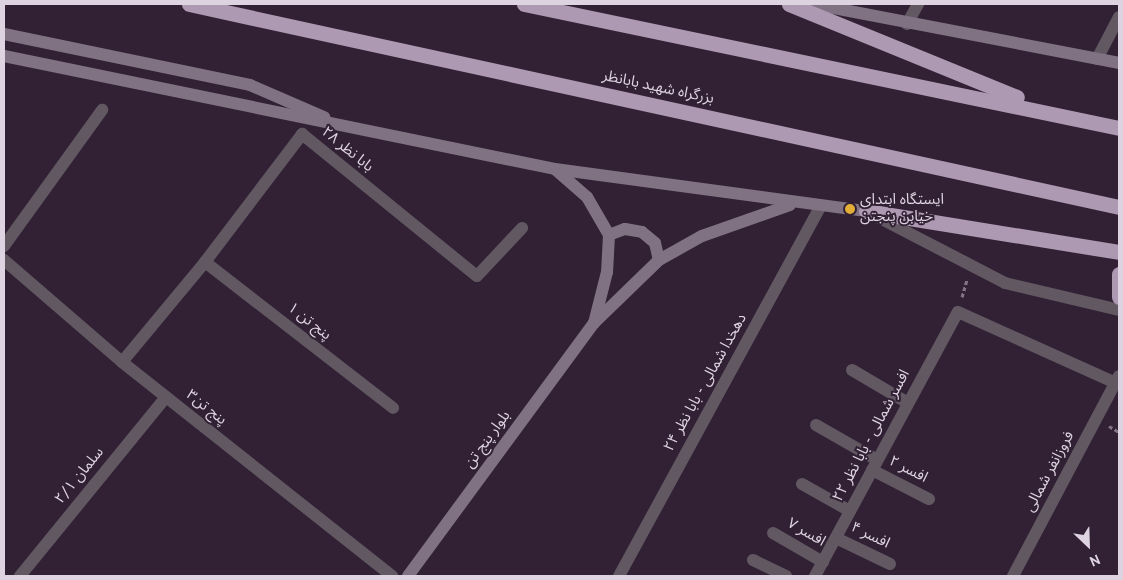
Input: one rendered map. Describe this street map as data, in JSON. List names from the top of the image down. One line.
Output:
{"streets":{"highway":["بزرگراه شهید بابانظر"],"main road":["بلوار پنج تن"],"street":["بابا نظر ۲۸","پنج تن ۱","دهخدا شمالی - بابا نظر ۲۴","پنج تن۳","افسر شمالی - بابا نظر ۲۲","افسر ۲","فروزانفر شمالی","سلمان ۲/۱","افسر ۷","افسر ۴"]},"crossings":[["بابا نظر ۲۸","پنج تن ۱"],["بابا نظر ۲۸","پنج تن۳"],["پنج تن۳","سلمان ۲/۱"],["افسر شمالی - بابا نظر ۲۲","افسر ۲"],["افسر شمالی - بابا نظر ۲۲","افسر ۷"],["افسر شمالی - بابا نظر ۲۲","افسر ۴"]],"places":["ایستگاه ابتدای خیابن پنجتن"],"north":"bottom right"}
